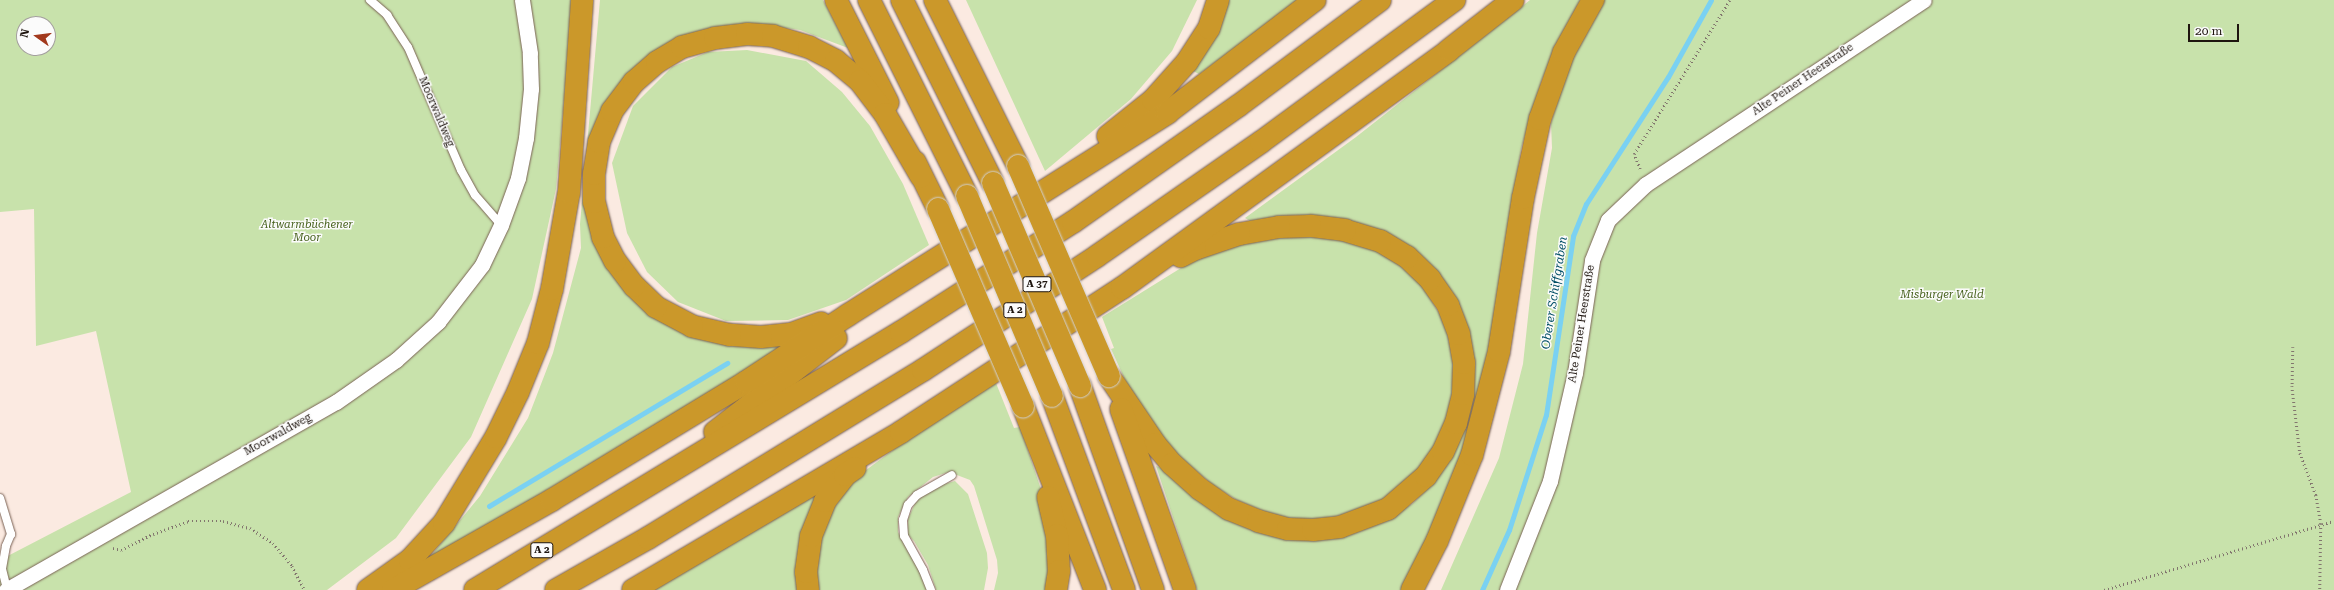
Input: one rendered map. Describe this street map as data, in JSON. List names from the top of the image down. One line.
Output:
{"streets":{"highway":["A 37","A 2"],"street":["Alte Peiner Heerstraße","Moorwaldweg"]},"water":["Oberer Schiffgraben"],"parks":["Altwarmbüchener Moor","Misburger Wald"],"scale_bar":"20 m","north":"left"}
